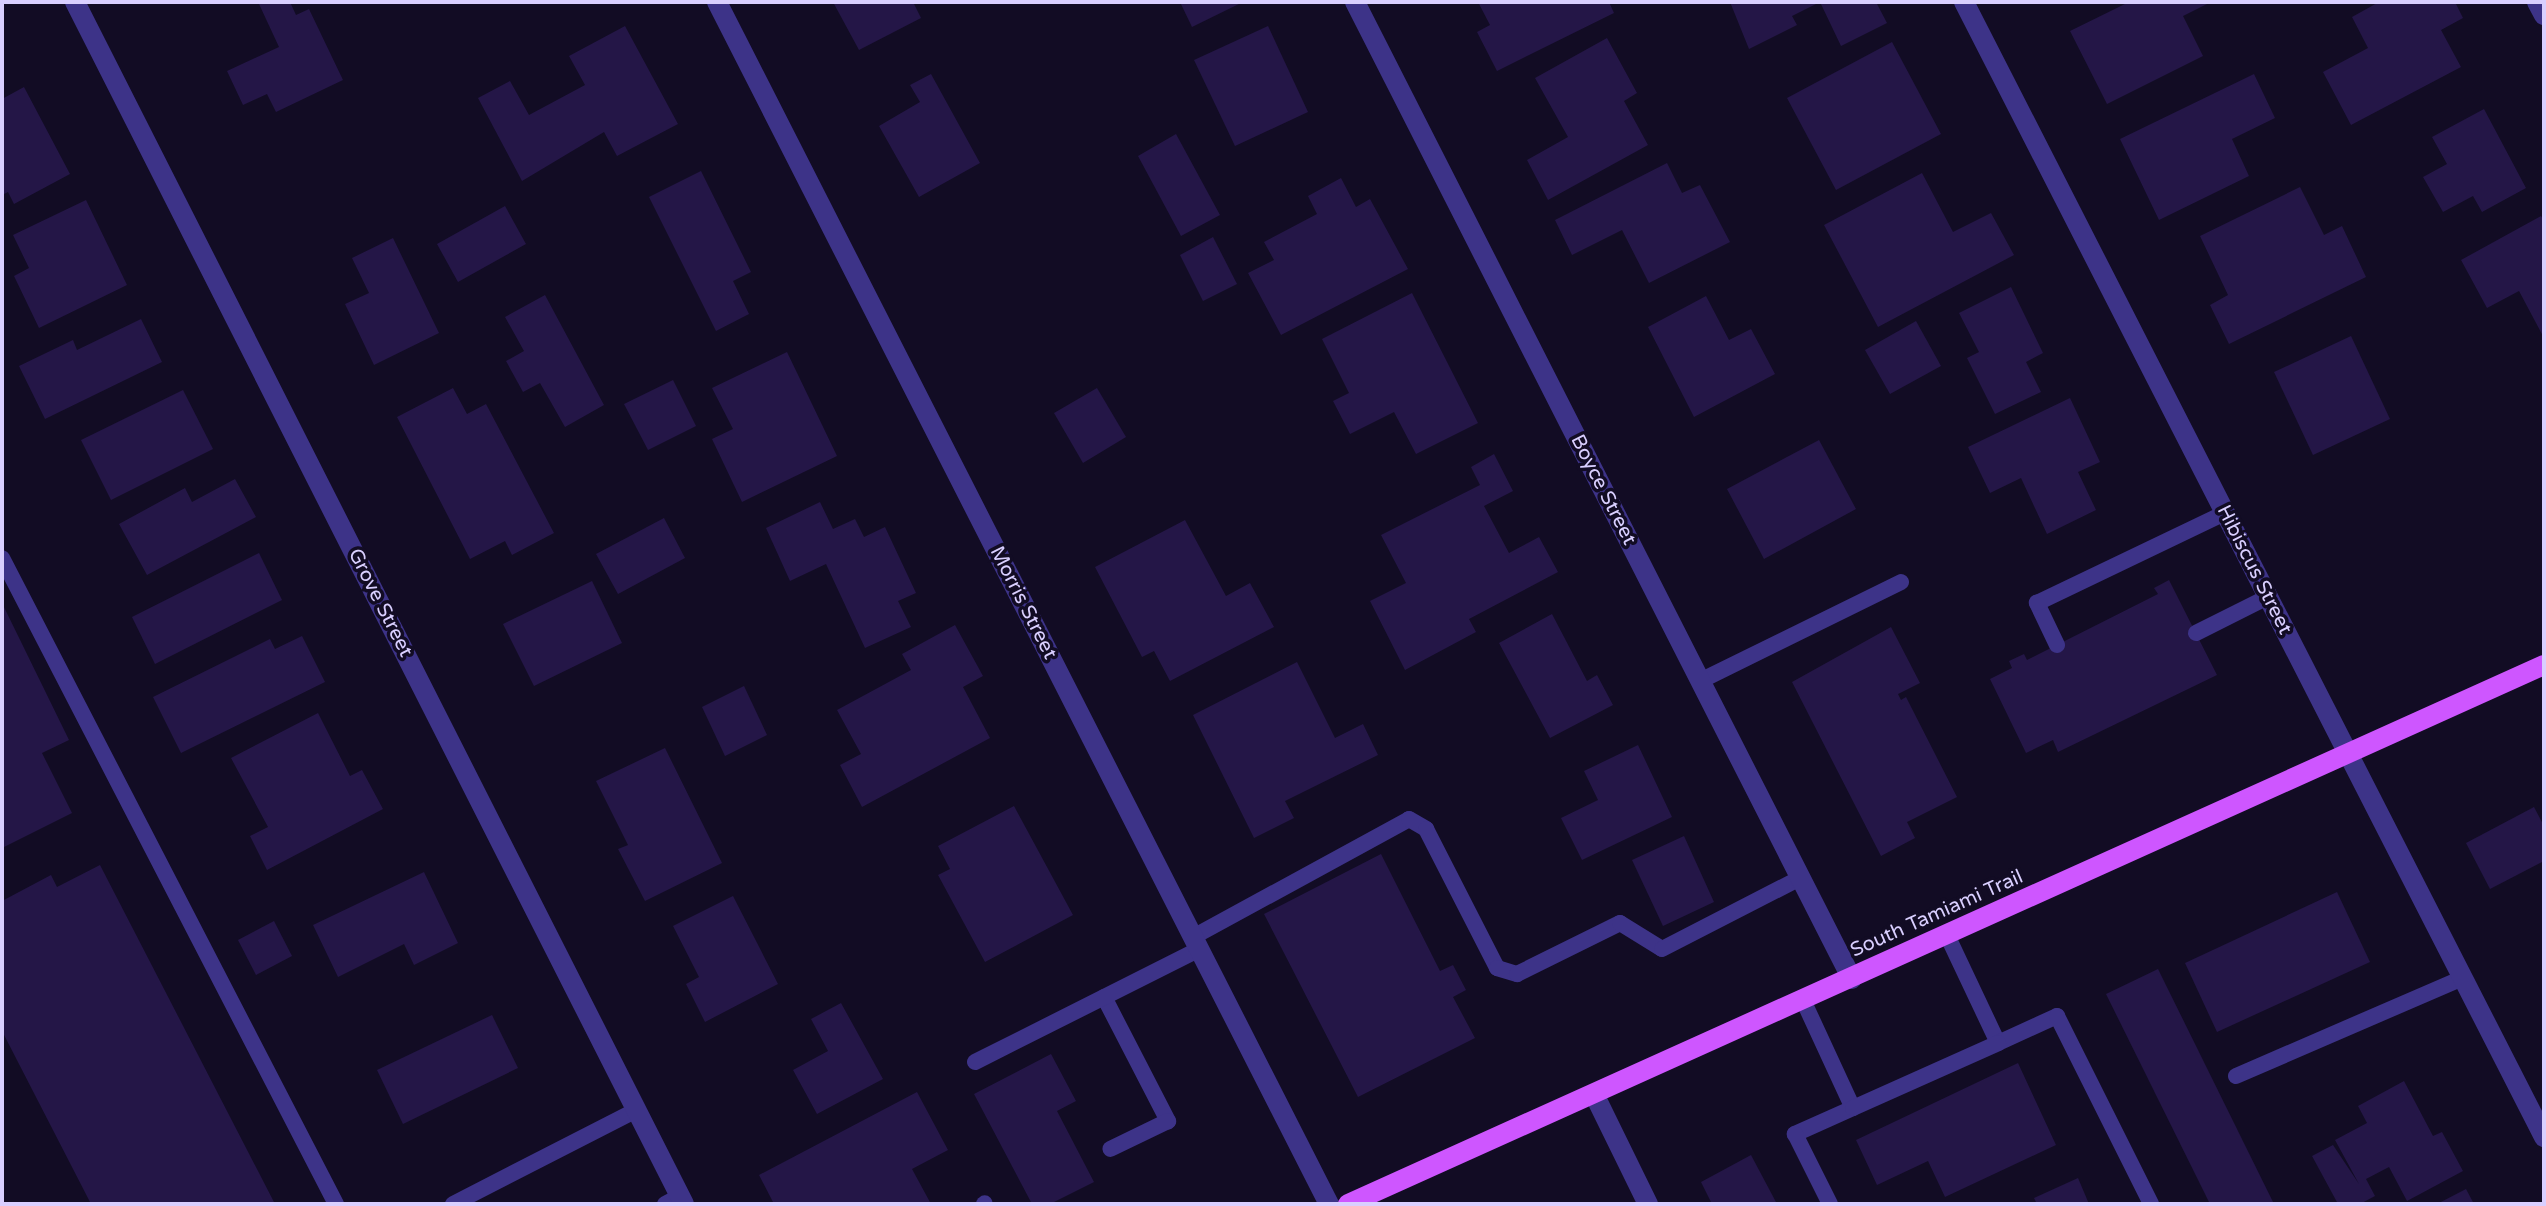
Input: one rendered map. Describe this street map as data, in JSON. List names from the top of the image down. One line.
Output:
{"streets":{"main road":["South Tamiami Trail"],"street":["Boyce Street","Hibiscus Street","Grove Street","Morris Street"]},"crossings":[["Boyce Street","South Tamiami Trail"],["Hibiscus Street","South Tamiami Trail"]]}
